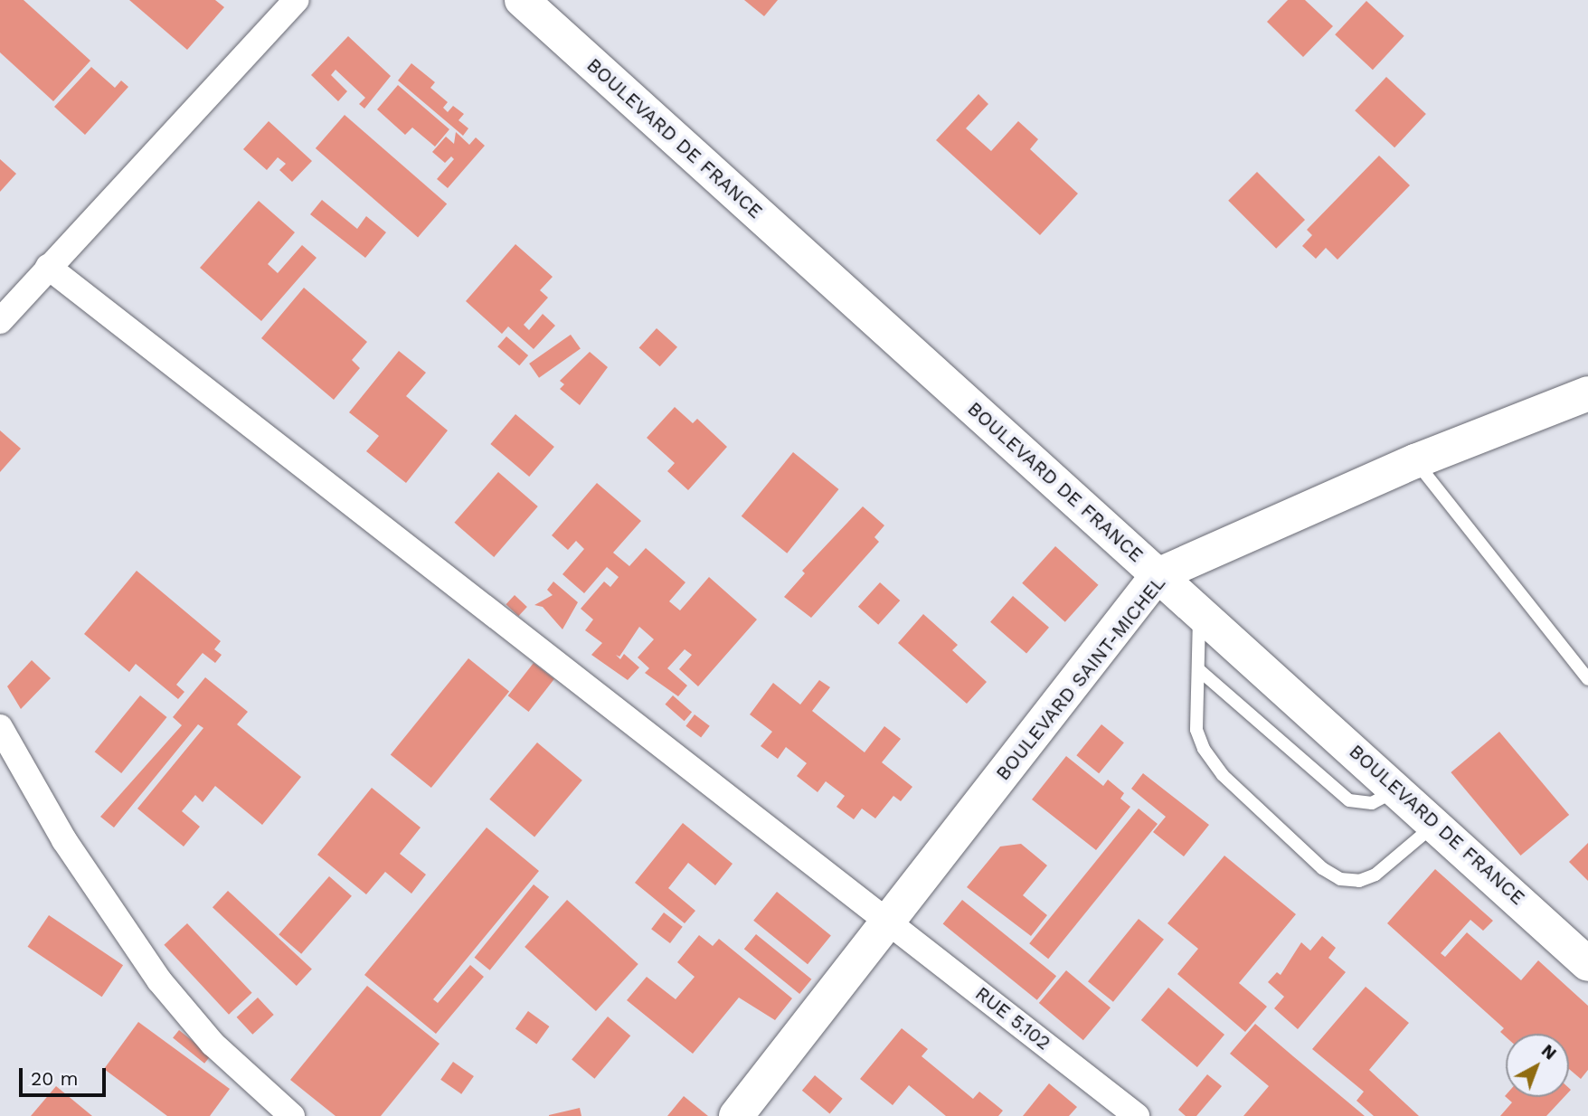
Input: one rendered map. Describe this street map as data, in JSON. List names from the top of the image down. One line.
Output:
{"streets":{"street":["BOULEVARD DE FRANCE","BOULEVARD SAINT-MICHEL","RUE 5.102"]},"crossings":[["BOULEVARD DE FRANCE","BOULEVARD SAINT-MICHEL"],["BOULEVARD SAINT-MICHEL","RUE 5.102"]],"scale_bar":"20 m","north":"top right"}
